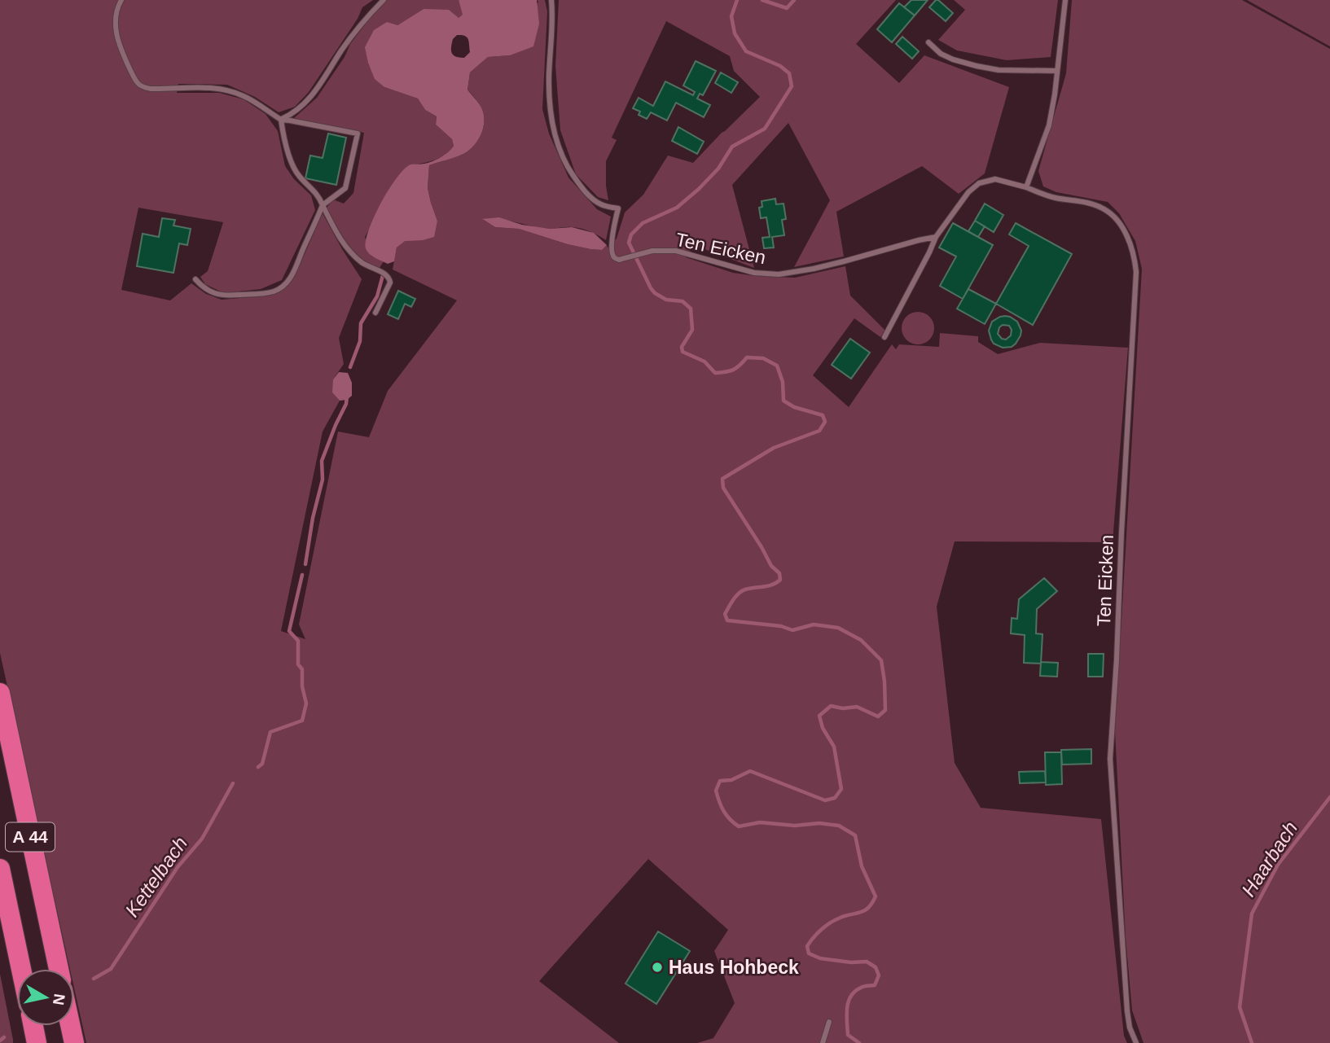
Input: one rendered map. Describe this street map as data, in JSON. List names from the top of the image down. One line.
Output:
{"streets":{"highway":["A 44"],"lane":["Ten Eicken"]},"water":["Haarbach","Kettelbach"],"places":["Haus Hohbeck"],"north":"right"}
